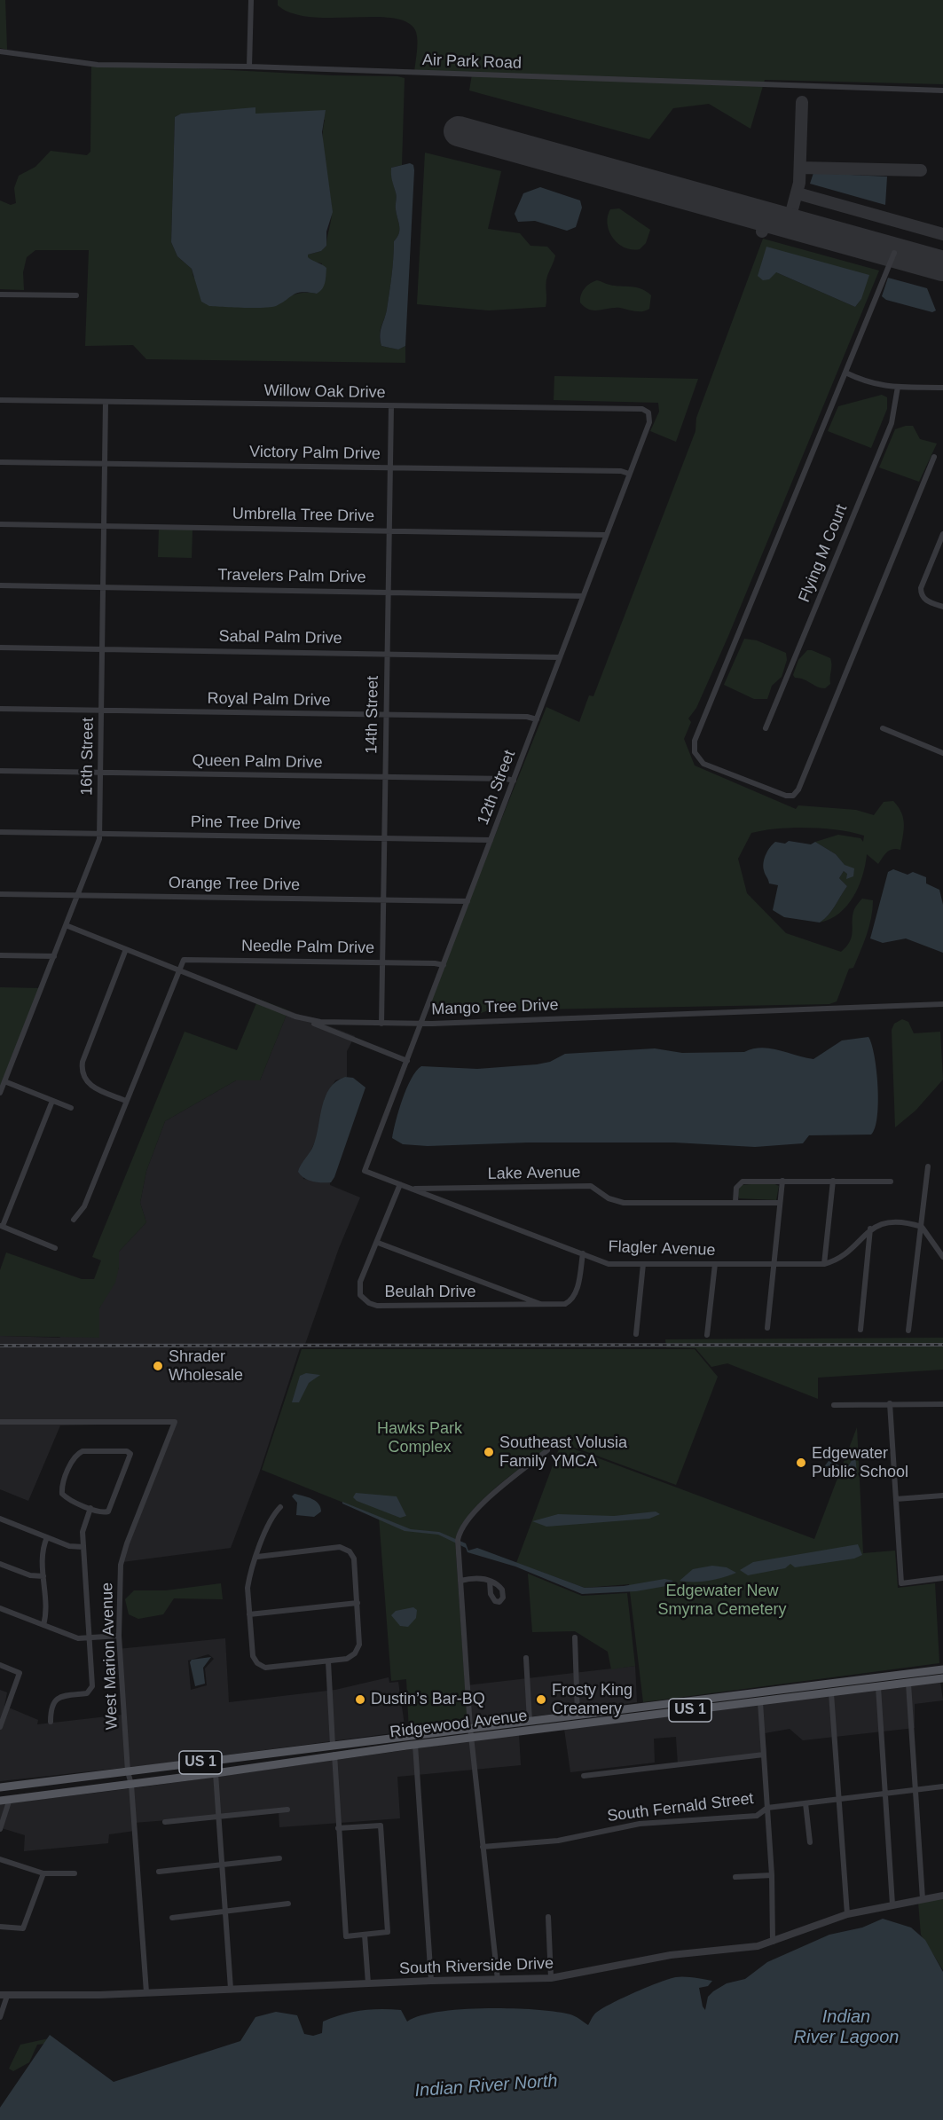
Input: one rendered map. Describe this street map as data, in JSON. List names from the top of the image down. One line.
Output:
{"streets":{"main road":["US 1","Ridgewood Avenue"],"street":["Air Park Road","Willow Oak Drive","Victory Palm Drive","Umbrella Tree Drive","Flying M Court","Travelers Palm Drive","Sabal Palm Drive","Royal Palm Drive","14th Street","16th Street","Queen Palm Drive","12th Street","Pine Tree Drive","Orange Tree Drive","Needle Palm Drive","Mango Tree Drive","Lake Avenue","Flagler Avenue","Beulah Drive","West Marion Avenue","South Fernald Street","South Riverside Drive"]},"crossings":[["Willow Oak Drive","14th Street"],["Willow Oak Drive","16th Street"],["Willow Oak Drive","12th Street"],["Victory Palm Drive","14th Street"],["Victory Palm Drive","16th Street"],["Victory Palm Drive","12th Street"],["Umbrella Tree Drive","14th Street"],["Umbrella Tree Drive","16th Street"],["Umbrella Tree Drive","12th Street"],["Travelers Palm Drive","14th Street"],["Travelers Palm Drive","16th Street"],["Travelers Palm Drive","12th Street"],["Sabal Palm Drive","14th Street"],["Sabal Palm Drive","16th Street"],["Sabal Palm Drive","12th Street"],["Royal Palm Drive","14th Street"],["Royal Palm Drive","16th Street"],["Royal Palm Drive","12th Street"],["14th Street","Queen Palm Drive"],["14th Street","Pine Tree Drive"],["14th Street","Orange Tree Drive"],["14th Street","Needle Palm Drive"],["14th Street","Mango Tree Drive"],["16th Street","Queen Palm Drive"],["16th Street","Pine Tree Drive"],["16th Street","Orange Tree Drive"],["16th Street","Mango Tree Drive"],["Queen Palm Drive","12th Street"],["12th Street","Pine Tree Drive"],["12th Street","Orange Tree Drive"],["12th Street","Needle Palm Drive"],["12th Street","Mango Tree Drive"],["12th Street","Flagler Avenue"],["Needle Palm Drive","Mango Tree Drive"],["Lake Avenue","Flagler Avenue"],["Flagler Avenue","Beulah Drive"],["West Marion Avenue","US 1"],["West Marion Avenue","Ridgewood Avenue"],["West Marion Avenue","South Riverside Drive"],["US 1","Ridgewood Avenue"]],"water":["Indian River Lagoon","Indian River North"],"parks":["Hawks Park Complex","Edgewater New Smyrna Cemetery"],"places":["Shrader Wholesale","Southeast Volusia Family YMCA","Edgewater Public School","Dustin’s Bar-BQ","Frosty King Creamery"]}
